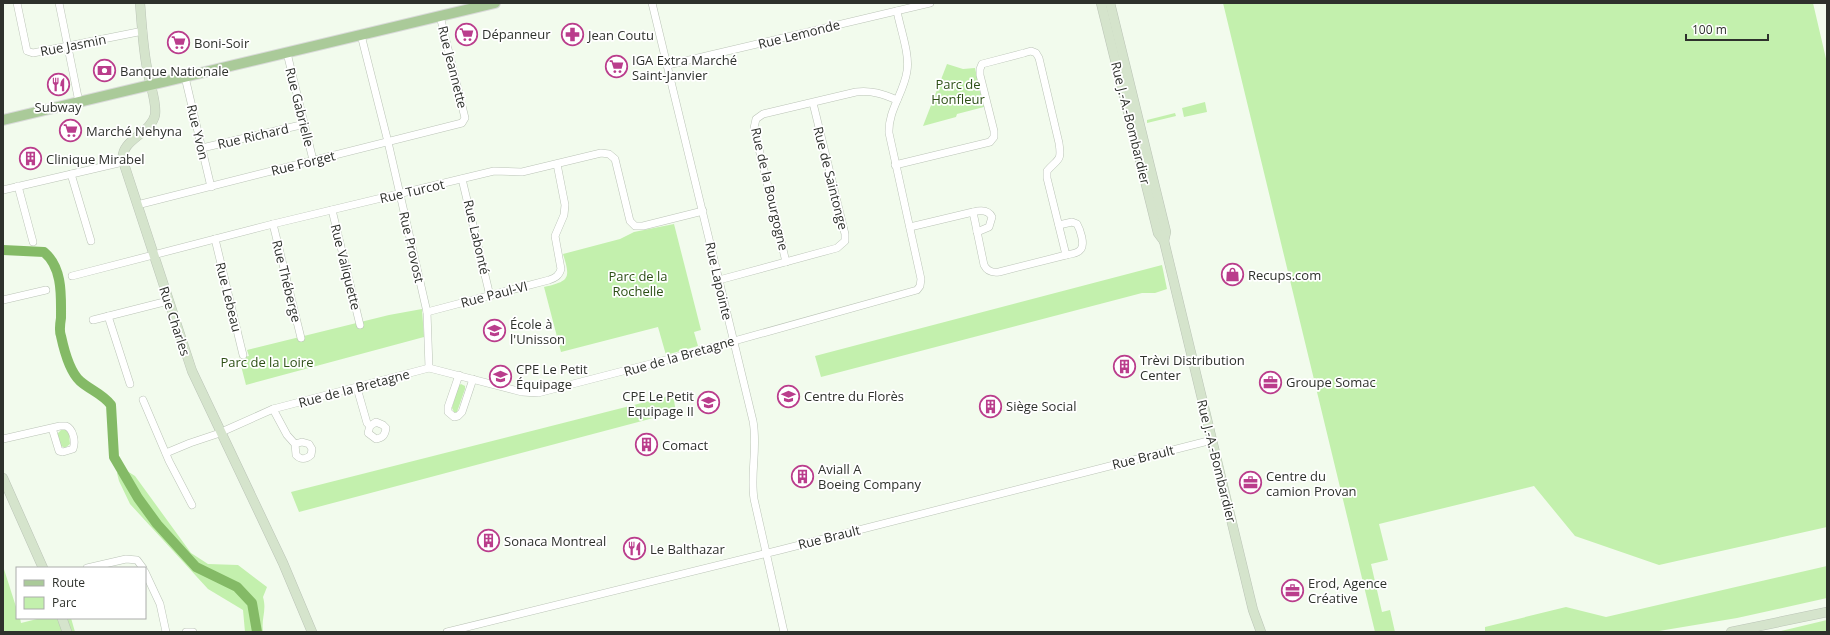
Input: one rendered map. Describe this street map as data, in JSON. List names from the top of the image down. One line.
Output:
{"streets":{"street":["Rue Lemonde","Rue Jasmin","Rue Jeannette","Rue Gabrielle","Rue J.-A.-Bombardier","Rue Yvon","Rue Richard","Rue Forget","Rue de Saintonge","Rue de la Bourgogne","Rue Turcot","Rue Labonté","Rue Provost","Rue Valiquette","Rue Théberge","Rue Lapointe","Rue Paul-VI","Rue Lebeau","Rue Charles","Rue de la Bretagne","Rue Brault"]},"crossings":[["Rue Lemonde","Rue Lapointe"],["Rue Lemonde","Rue de la Bretagne"],["Rue Jeannette","Rue Forget"],["Rue Gabrielle","Rue Richard"],["Rue Gabrielle","Rue Forget"],["Rue J.-A.-Bombardier","Rue Brault"],["Rue Yvon","Rue Richard"],["Rue Yvon","Rue Forget"],["Rue Forget","Rue Provost"],["Rue Forget","Rue Charles"],["Rue de Saintonge","Rue de la Bourgogne"],["Rue de Saintonge","Rue Lapointe"],["Rue de la Bourgogne","Rue de la Bretagne"],["Rue Turcot","Rue Labonté"],["Rue Turcot","Rue Provost"],["Rue Turcot","Rue Valiquette"],["Rue Turcot","Rue Théberge"],["Rue Turcot","Rue Lapointe"],["Rue Turcot","Rue Paul-VI"],["Rue Turcot","Rue Lebeau"],["Rue Turcot","Rue Charles"],["Rue Labonté","Rue Paul-VI"],["Rue Provost","Rue Paul-VI"],["Rue Provost","Rue de la Bretagne"],["Rue Lapointe","Rue de la Bretagne"],["Rue Lapointe","Rue Brault"],["Rue Charles","Rue de la Bretagne"]],"parks":["Parc de Honfleur","Parc de la Rochelle","Parc de la Loire"],"places":{"supermarket":["Dépanneur","Boni-Soir","IGA Extra Marché Saint-Janvier","Marché Nehyna"],"pharmacy":["Jean Coutu"],"bank":["Banque Nationale"],"restaurant":["Subway","Le Balthazar"],"building":["Clinique Mirabel","Trèvi Distribution Center","Siège Social","Comact","Aviall A Boeing Company","Sonaca Montreal"],"shop":["Recups.com"],"school or university":["École à l'Unisson","CPE Le Petit Équipage","Centre du Florès","CPE Le Petit Equipage II"],"office":["Groupe Somac","Centre du camion Provan","Erod, Agence Créative"]},"legend":["Route","Parc"],"scale_bar":"100 m"}
